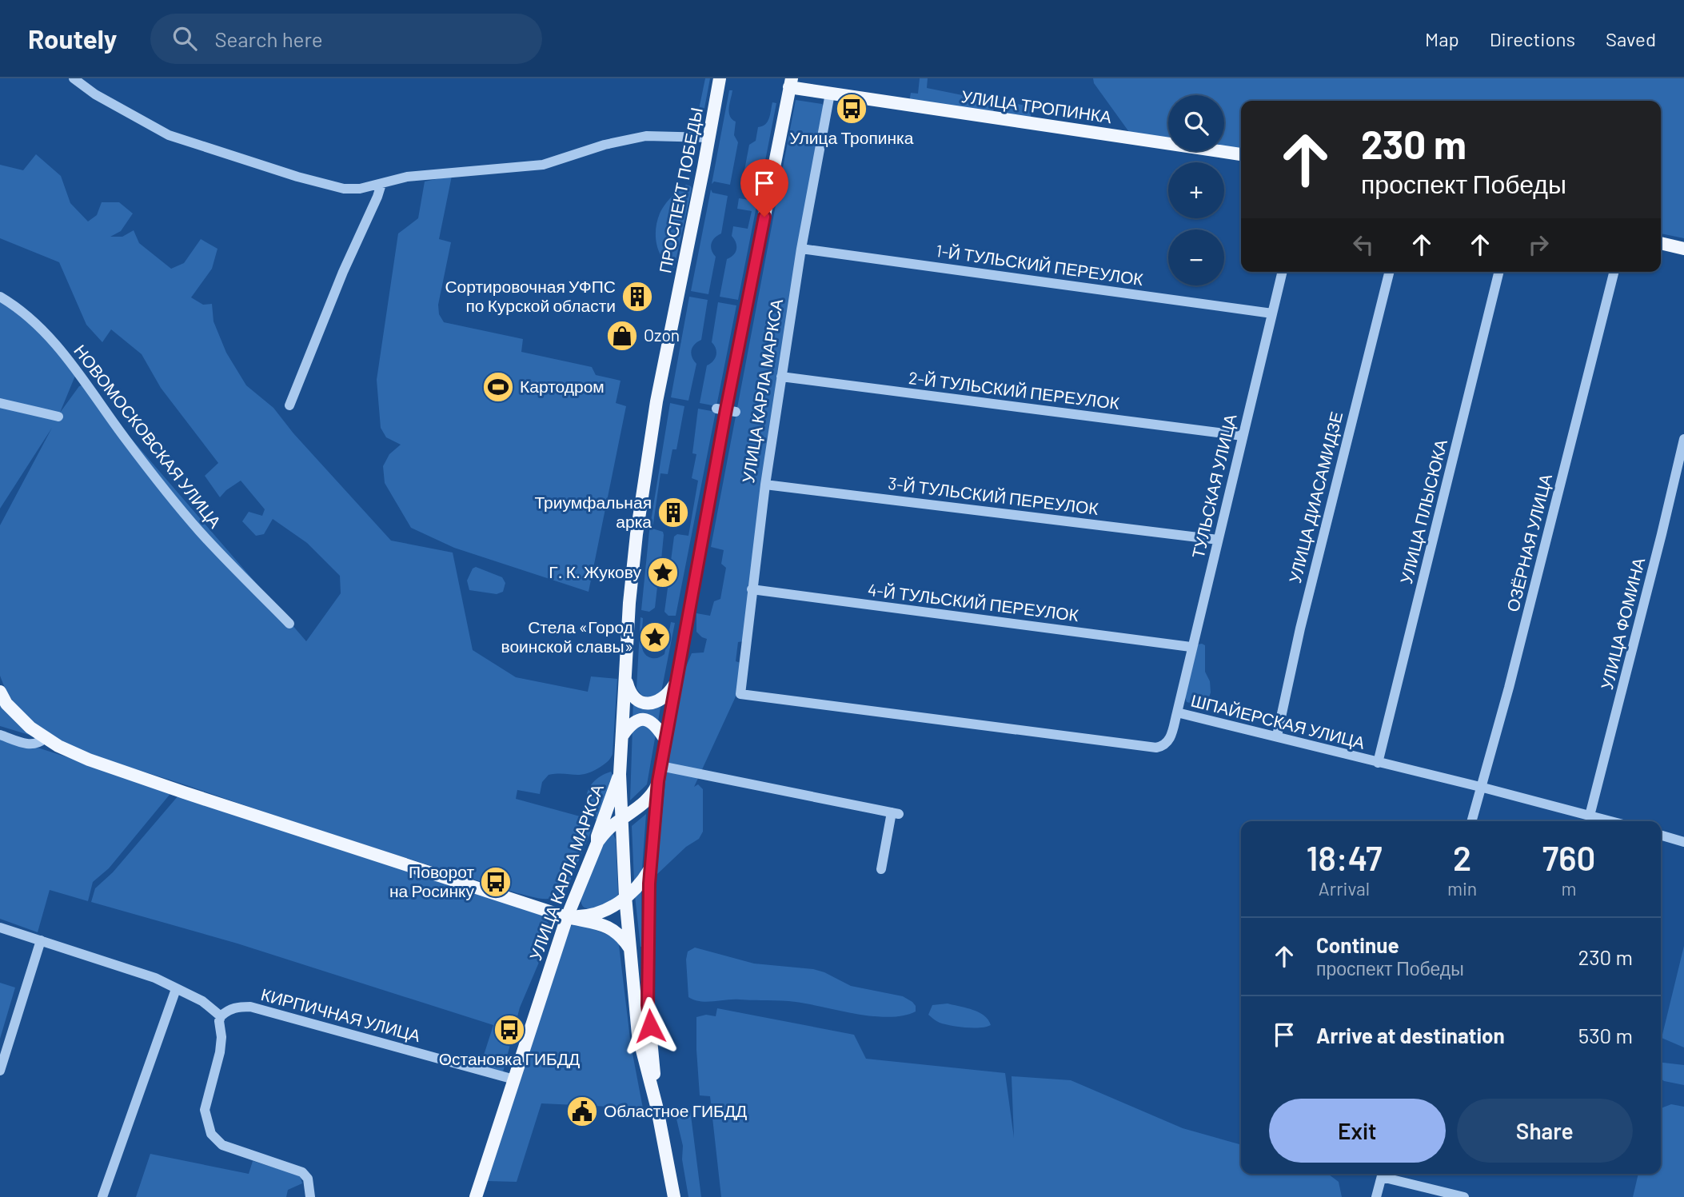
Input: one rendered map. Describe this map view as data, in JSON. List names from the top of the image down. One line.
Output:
{"streets":{"main road":["УЛИЦА ТРОПИНКА","ПРОСПЕКТ ПОБЕДЫ","УЛИЦА КАРЛА МАРКСА"],"street":["1-Й ТУЛЬСКИЙ ПЕРЕУЛОК","2-Й ТУЛЬСКИЙ ПЕРЕУЛОК","НОВОМОСКОВСКАЯ УЛИЦА","ТУЛЬСКАЯ УЛИЦА","3-Й ТУЛЬСКИЙ ПЕРЕУЛОК","УЛИЦА ДИАСАМИДЗЕ","УЛИЦА ПЛЫСЮКА","ОЗЁРНАЯ УЛИЦА","4-Й ТУЛЬСКИЙ ПЕРЕУЛОК","УЛИЦА ФОМИНА","ШПАЙЕРСКАЯ УЛИЦА","КИРПИЧНАЯ УЛИЦА"]},"crossings":[["УЛИЦА ТРОПИНКА","УЛИЦА КАРЛА МАРКСА"],["ПРОСПЕКТ ПОБЕДЫ","УЛИЦА КАРЛА МАРКСА"],["1-Й ТУЛЬСКИЙ ПЕРЕУЛОК","УЛИЦА КАРЛА МАРКСА"],["1-Й ТУЛЬСКИЙ ПЕРЕУЛОК","ТУЛЬСКАЯ УЛИЦА"],["УЛИЦА КАРЛА МАРКСА","2-Й ТУЛЬСКИЙ ПЕРЕУЛОК"],["УЛИЦА КАРЛА МАРКСА","3-Й ТУЛЬСКИЙ ПЕРЕУЛОК"],["УЛИЦА КАРЛА МАРКСА","4-Й ТУЛЬСКИЙ ПЕРЕУЛОК"],["УЛИЦА КАРЛА МАРКСА","ШПАЙЕРСКАЯ УЛИЦА"],["УЛИЦА КАРЛА МАРКСА","КИРПИЧНАЯ УЛИЦА"],["2-Й ТУЛЬСКИЙ ПЕРЕУЛОК","ТУЛЬСКАЯ УЛИЦА"],["ТУЛЬСКАЯ УЛИЦА","3-Й ТУЛЬСКИЙ ПЕРЕУЛОК"],["ТУЛЬСКАЯ УЛИЦА","4-Й ТУЛЬСКИЙ ПЕРЕУЛОК"],["ТУЛЬСКАЯ УЛИЦА","ШПАЙЕРСКАЯ УЛИЦА"],["УЛИЦА ДИАСАМИДЗЕ","ШПАЙЕРСКАЯ УЛИЦА"],["УЛИЦА ПЛЫСЮКА","ШПАЙЕРСКАЯ УЛИЦА"],["ОЗЁРНАЯ УЛИЦА","ШПАЙЕРСКАЯ УЛИЦА"],["УЛИЦА ФОМИНА","ШПАЙЕРСКАЯ УЛИЦА"]],"places":{"bus stop":["Улица Тропинка","Поворот на Росинку","Остановка ГИБДД"],"building":["Сортировочная УФПС по Курской области","Триумфальная арка"],"shop":["Ozon"],"sports":["Картодром"],"place":["Г. К. Жукову","Стела «Город воинской славы»"],"public building":["Областное ГИБДД"]},"page":{"header":"Routely","search":"Search here","nav":["Map","Directions","Saved"],"map_buttons":["+","−"],"turn":["230 m","проспект Победы"],"eta":["18:47","Arrival","2","min","760","m"],"list":[{"name":"Continue","note":"проспект Победы","value":"230 m"},{"name":"Arrive at destination","value":"530 m"}],"buttons":["Exit","Share"]}}
